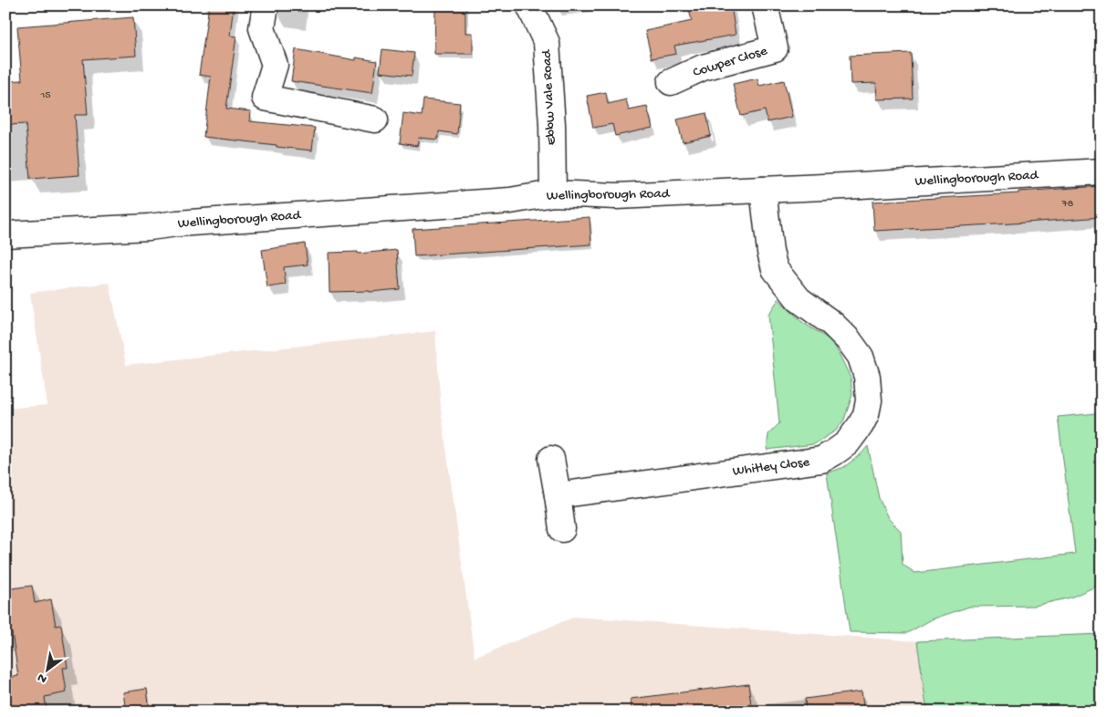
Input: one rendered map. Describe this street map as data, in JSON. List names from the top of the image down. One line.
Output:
{"streets":{"street":["Cowper Close","Ebbw Vale Road","Wellingborough Road","Whitley Close"]},"crossings":[["Ebbw Vale Road","Wellingborough Road"],["Wellingborough Road","Whitley Close"]],"house_numbers":["15","78"],"north":"bottom left"}
